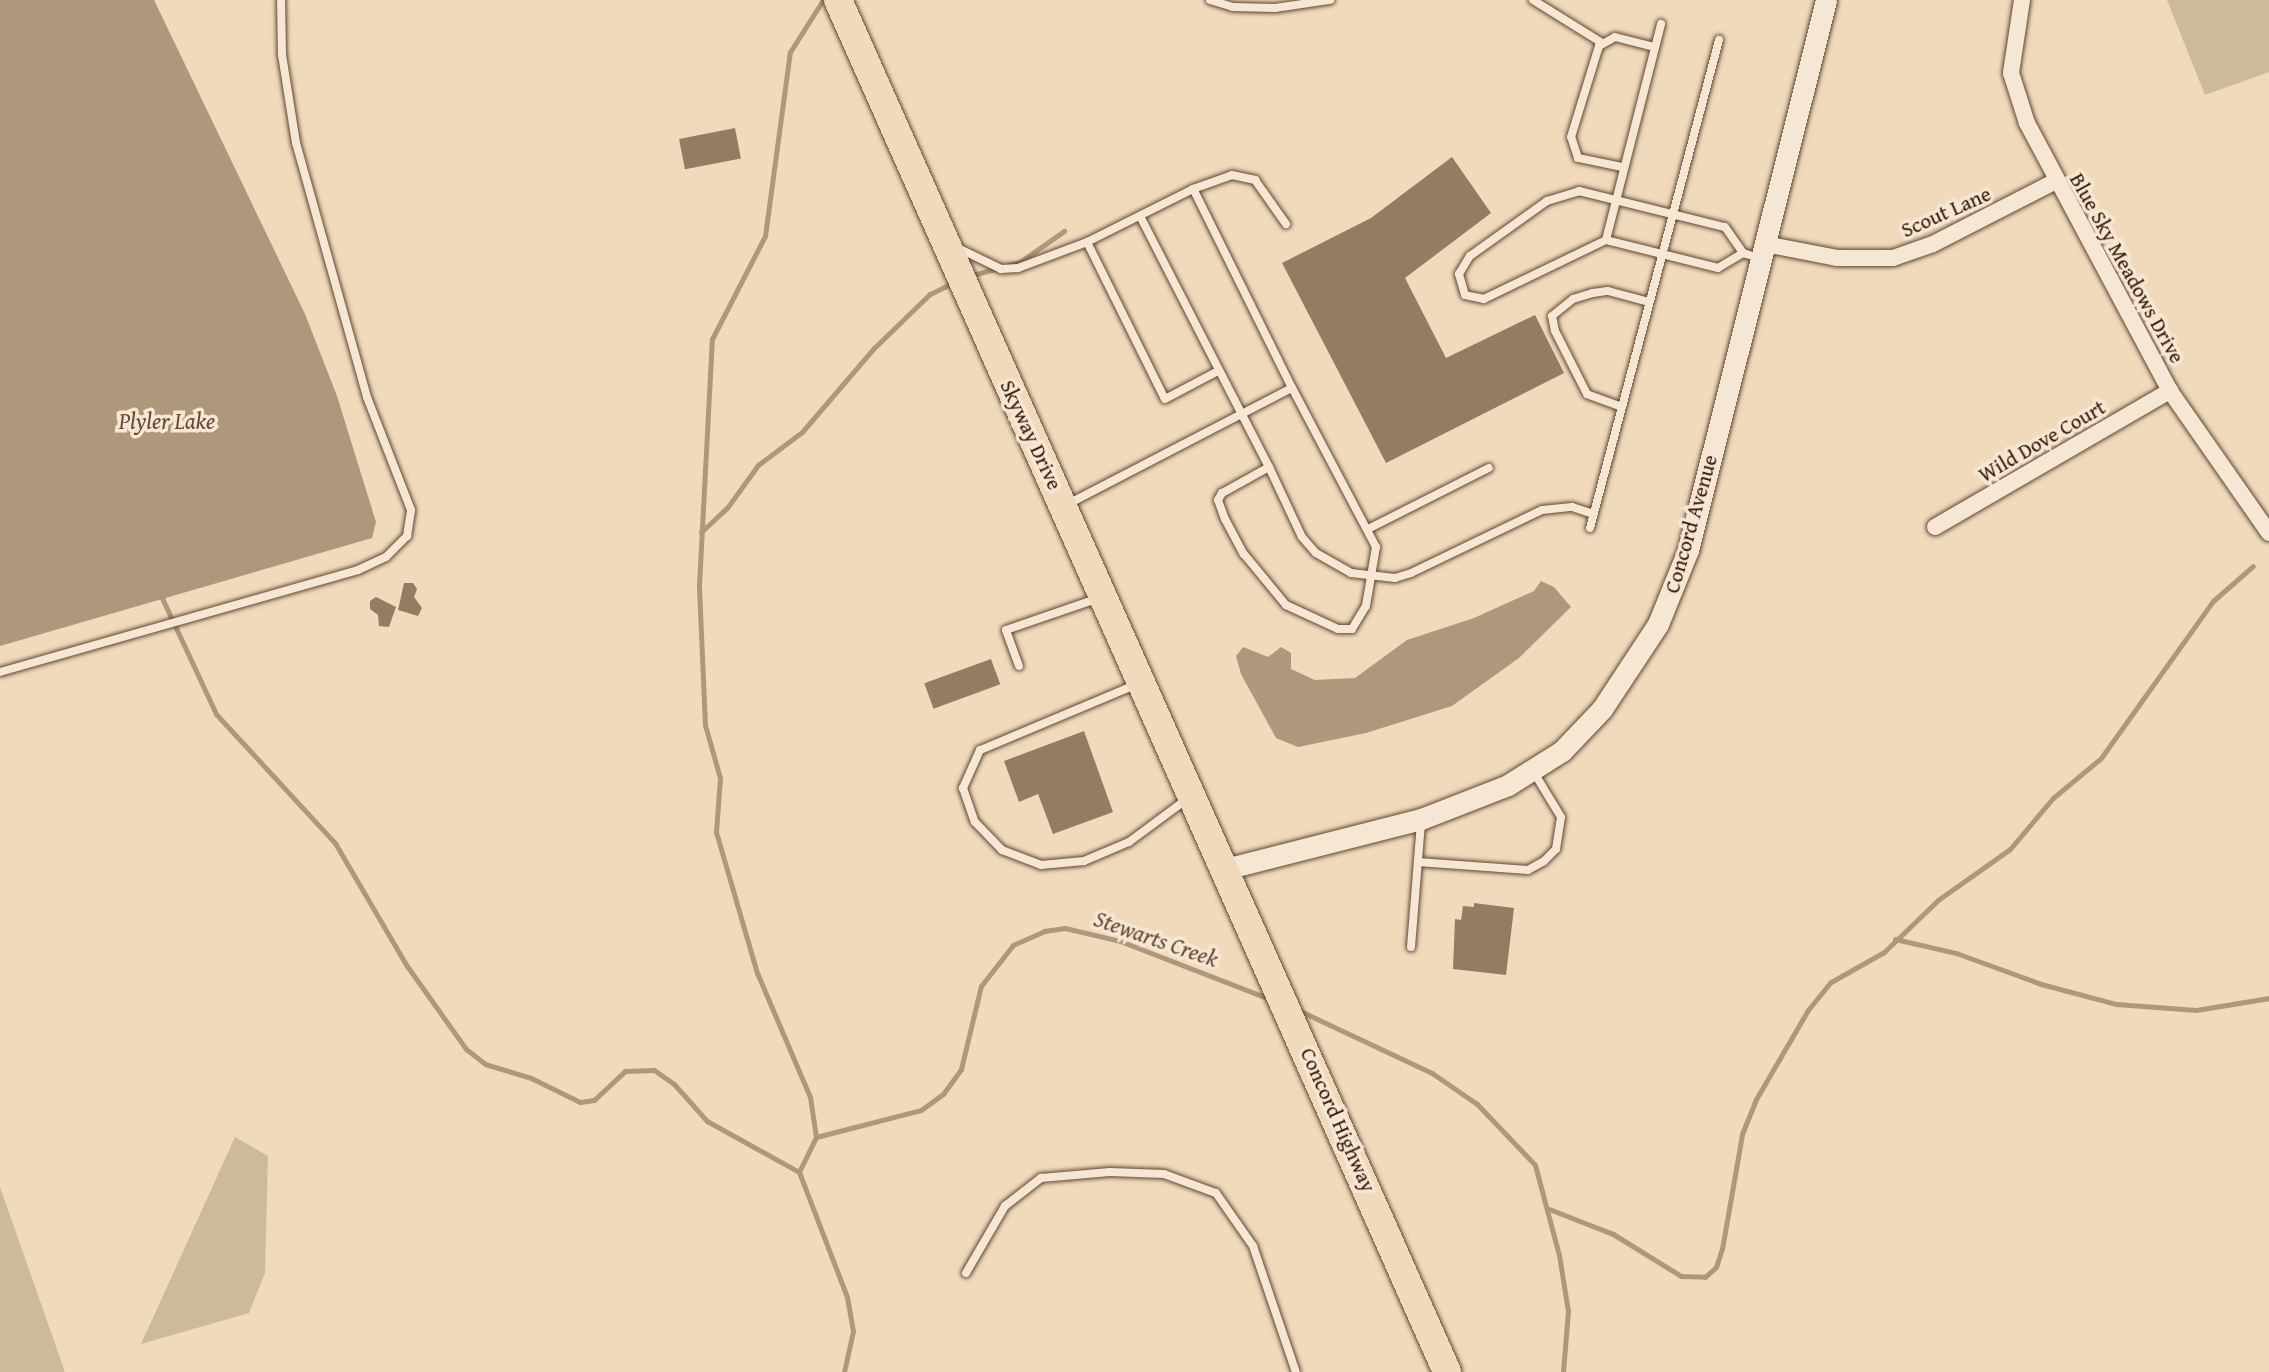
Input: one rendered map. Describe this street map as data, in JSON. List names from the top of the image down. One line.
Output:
{"streets":{"highway":["Skyway Drive","Concord Highway"],"street":["Scout Lane","Blue Sky Meadows Drive","Wild Dove Court","Concord Avenue"]},"crossings":[["Scout Lane","Blue Sky Meadows Drive"],["Scout Lane","Concord Avenue"],["Blue Sky Meadows Drive","Wild Dove Court"],["Skyway Drive","Concord Avenue"],["Skyway Drive","Concord Highway"],["Concord Avenue","Concord Highway"]],"water":["Plyler Lake","Stewarts Creek"]}
